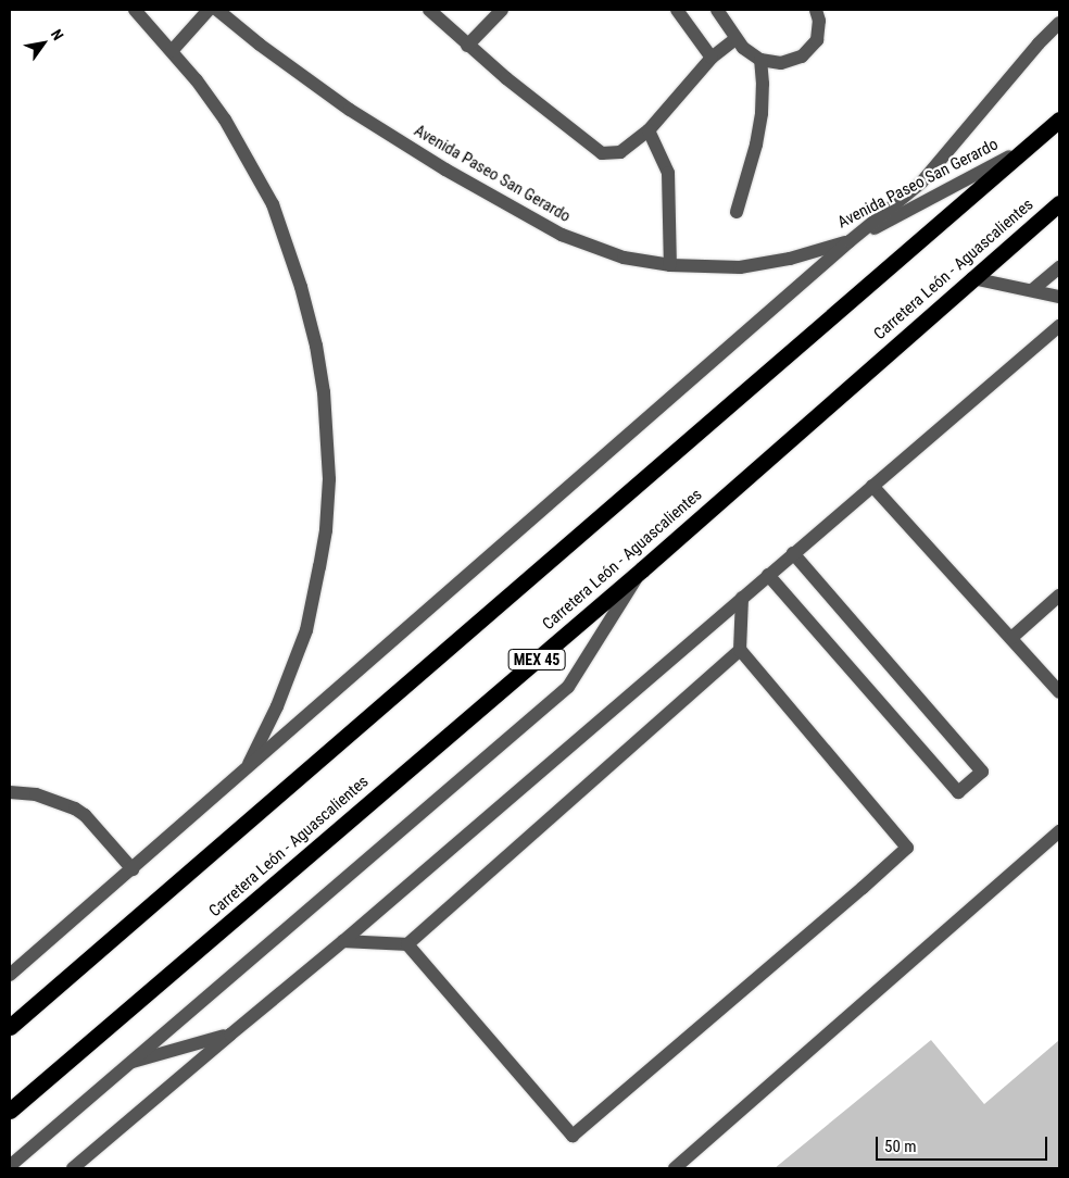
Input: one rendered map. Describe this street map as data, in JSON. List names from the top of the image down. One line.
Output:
{"streets":{"highway":["Carretera León - Aguascalientes","MEX 45"],"street":["Avenida Paseo San Gerardo"]},"scale_bar":"50 m","north":"top right"}
